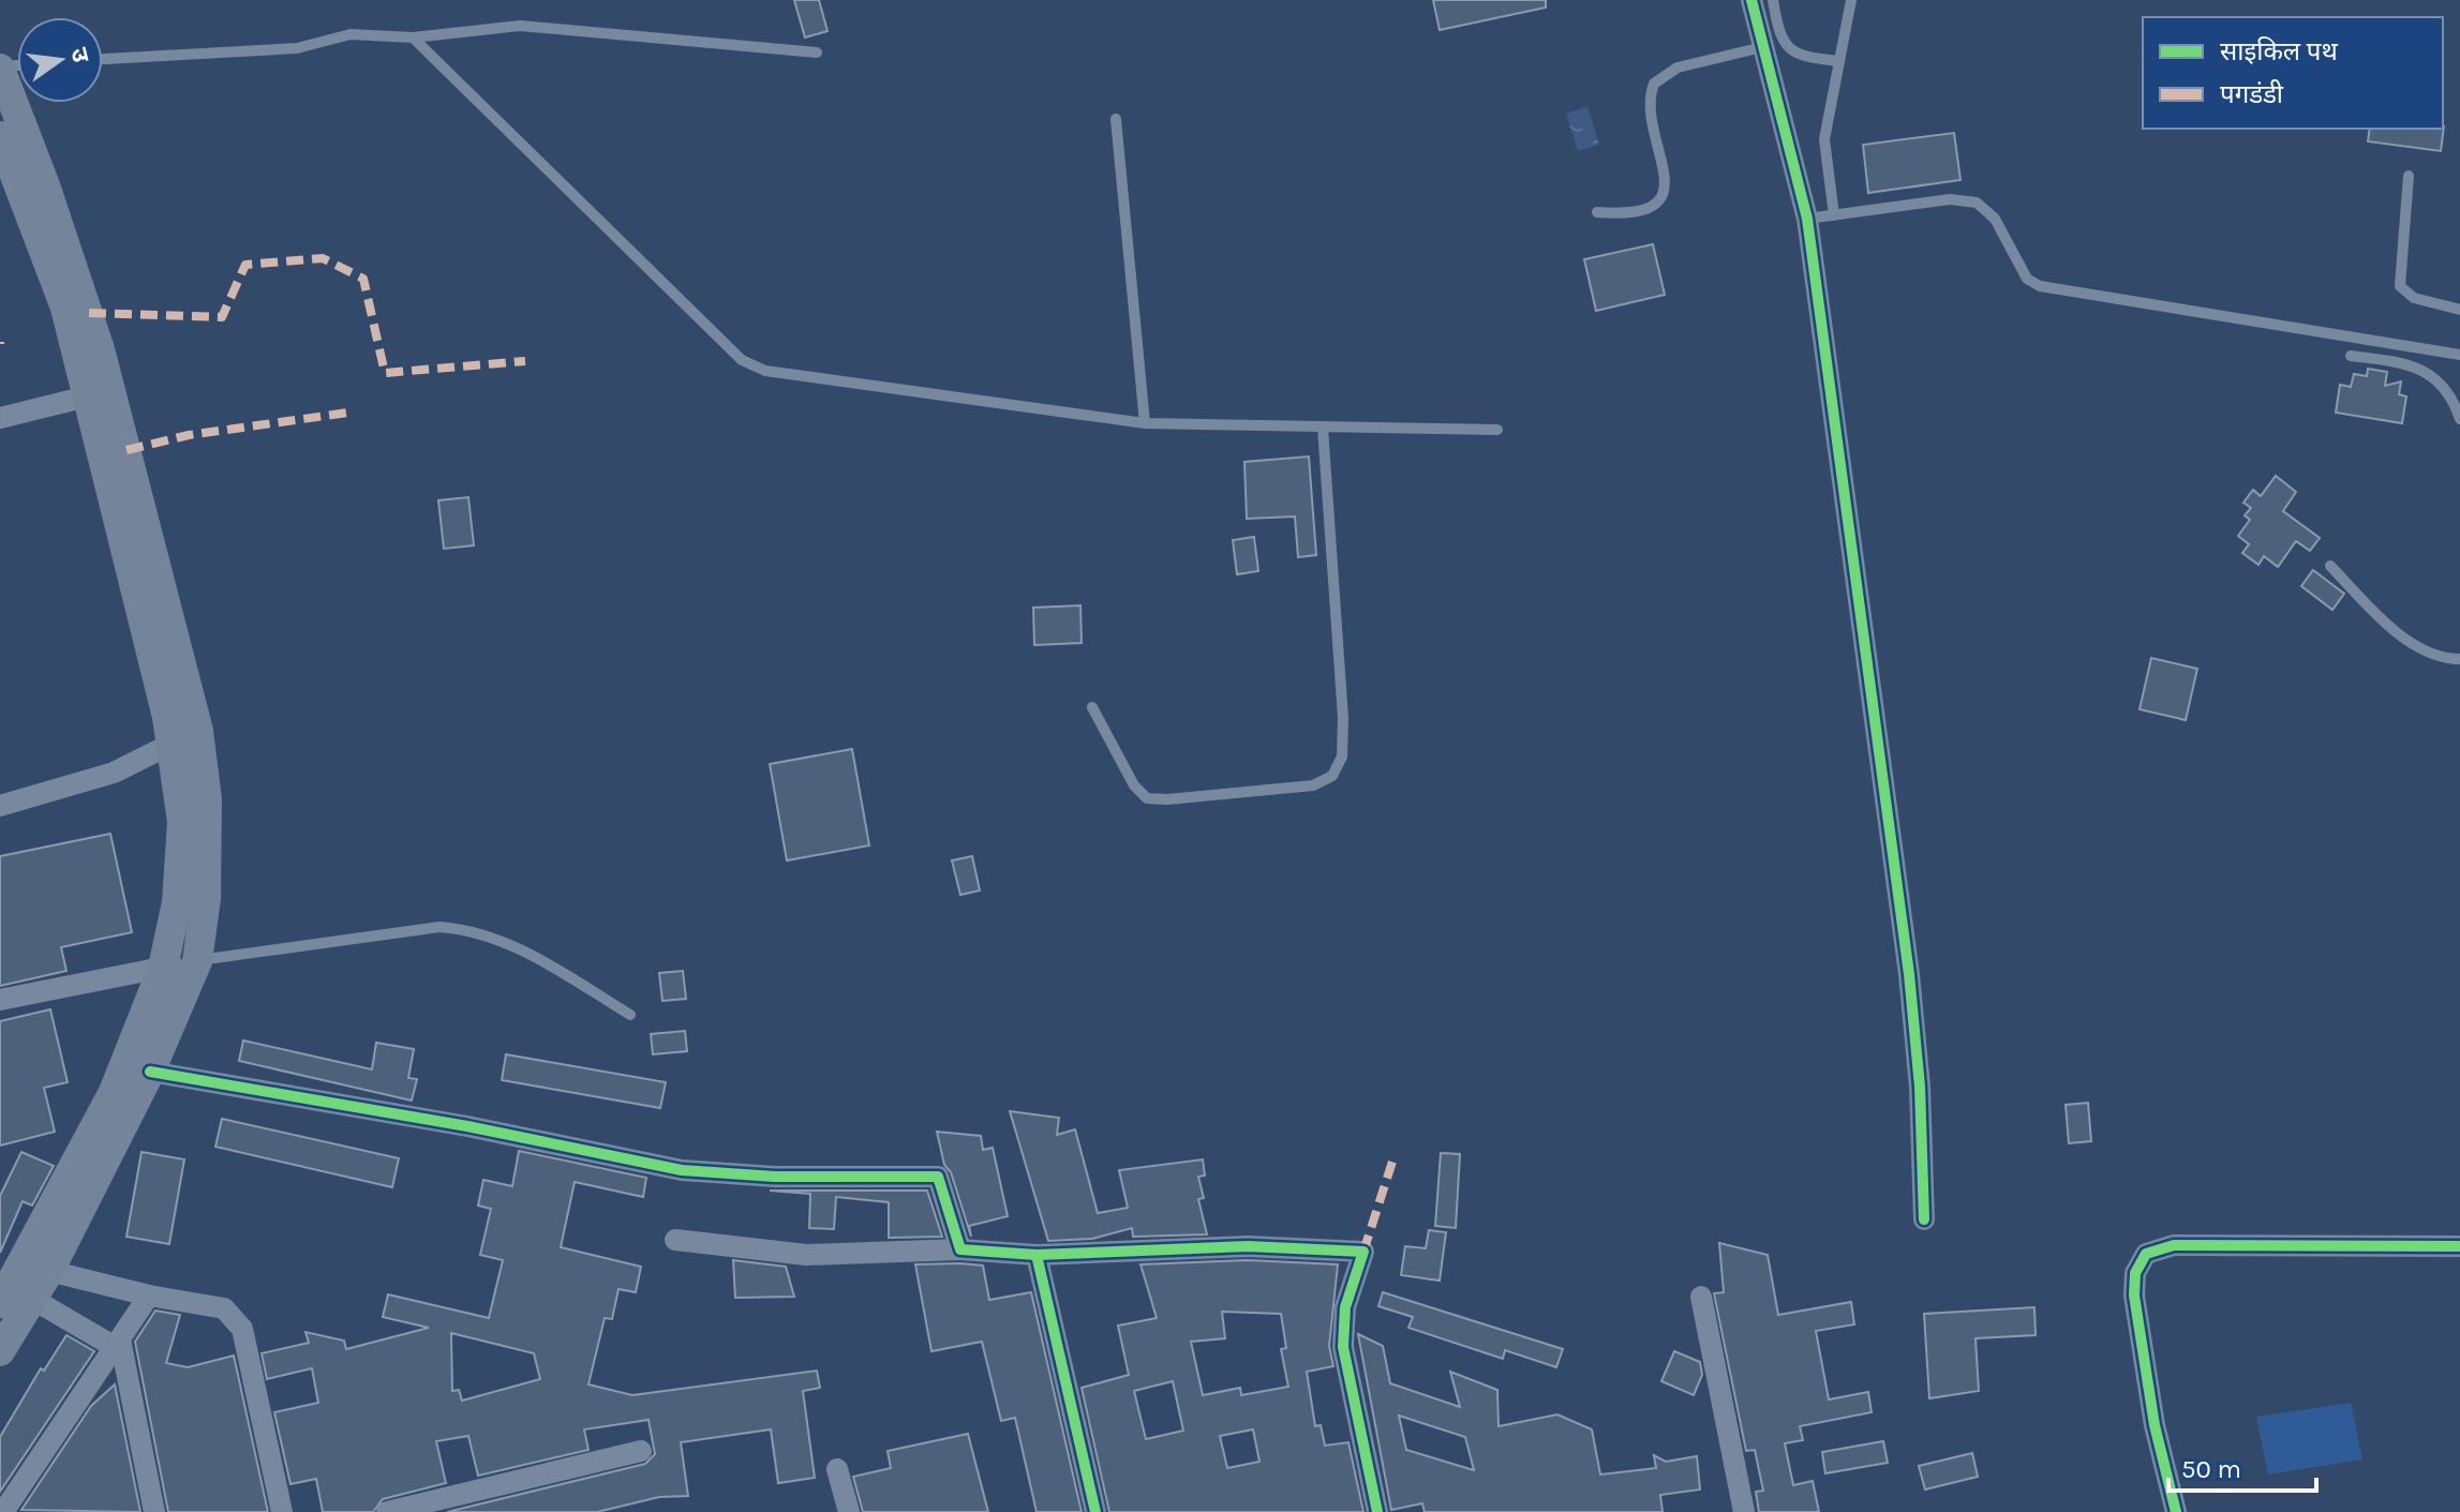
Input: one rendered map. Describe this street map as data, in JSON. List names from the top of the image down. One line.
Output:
{"legend":["साइकिल पथ","पगडंडी"],"scale_bar":"50 m","north":"right"}
